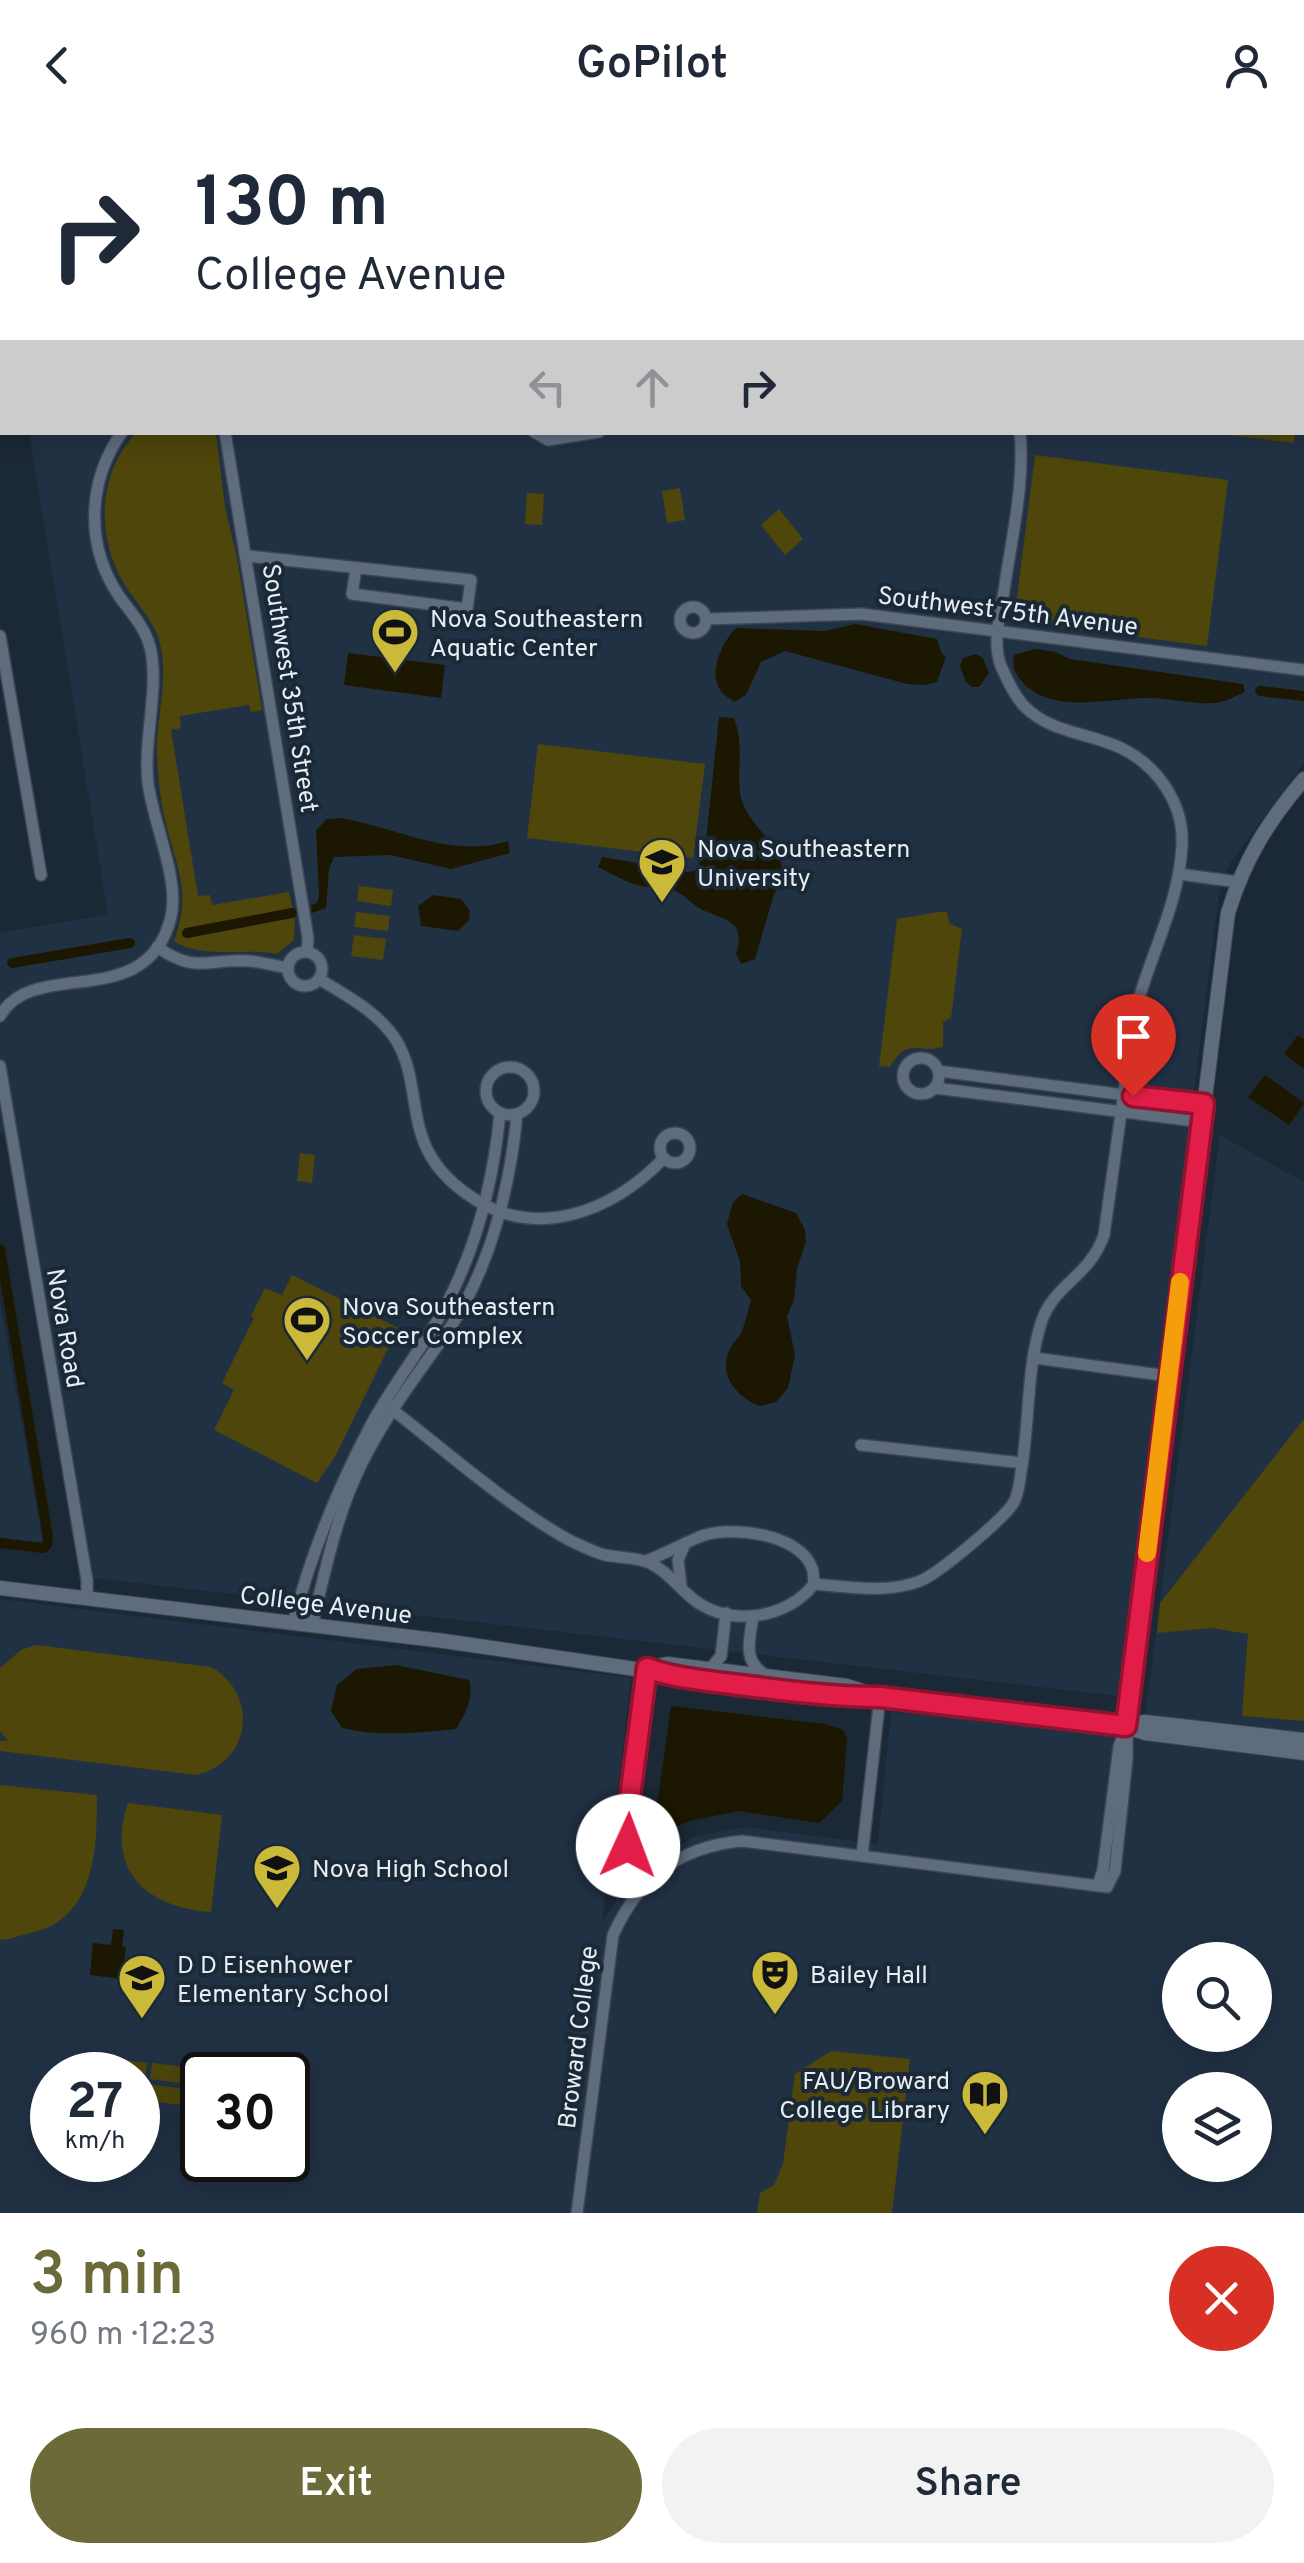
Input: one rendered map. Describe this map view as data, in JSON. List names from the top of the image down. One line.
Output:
{"streets":{"street":["Southwest 75th Avenue","Southwest 35th Street","Nova Road","College Avenue","Broward College"]},"crossings":[["Nova Road","College Avenue"],["College Avenue","Broward College"]],"places":{"sports":["Nova Southeastern Aquatic Center","Nova Southeastern Soccer Complex"],"school or university":["Nova Southeastern University","Nova High School","D D Eisenhower Elementary School"],"theatre":["Bailey Hall"],"library":["FAU/Broward College Library"]},"page":{"header":"GoPilot","turn":["130 m","College Avenue"],"speed":"27 km/h","limit":"30","heading":["3 min","960 m · 12:23"],"buttons":["Exit","Share"]}}
